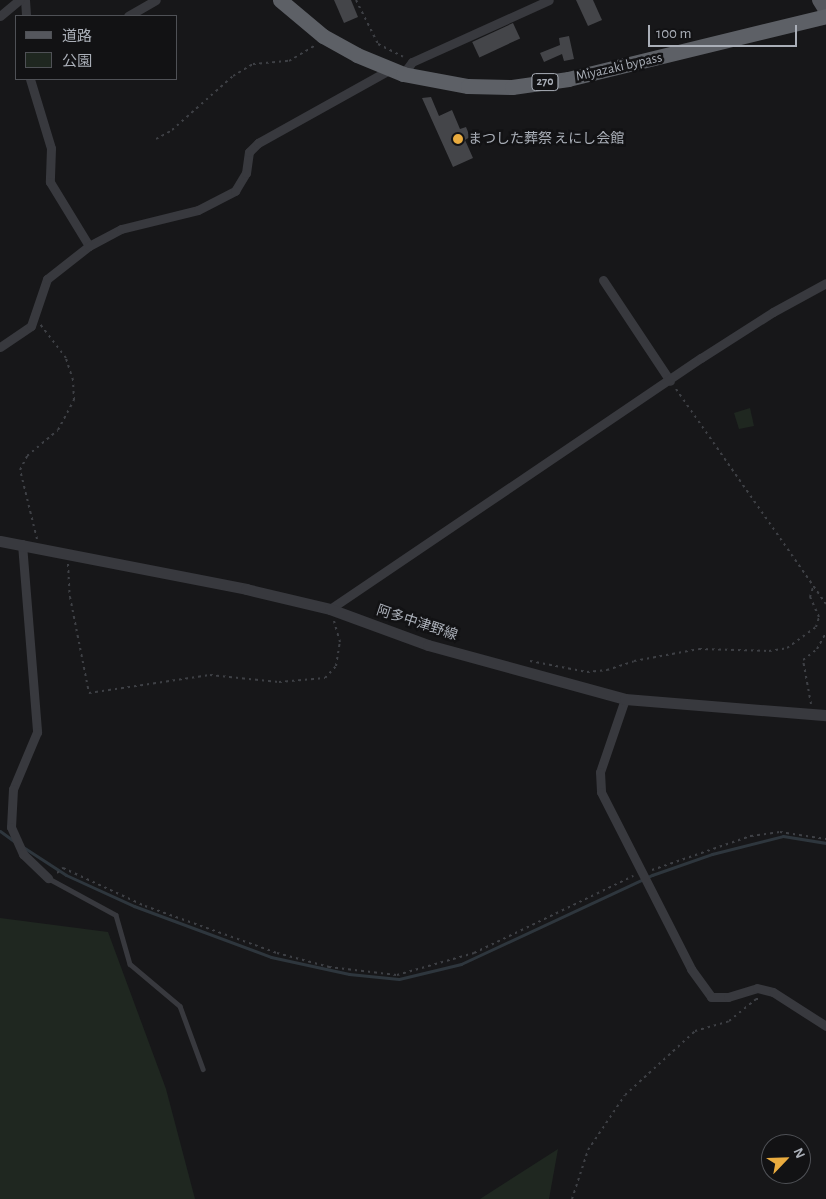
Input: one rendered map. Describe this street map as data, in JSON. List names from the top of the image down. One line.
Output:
{"streets":{"highway":["Miyazaki bypass","270"],"street":["阿多中津野線"]},"places":["まつした葬祭 えにし会館"],"legend":["道路","公園"],"scale_bar":"100 m","north":"top right"}
